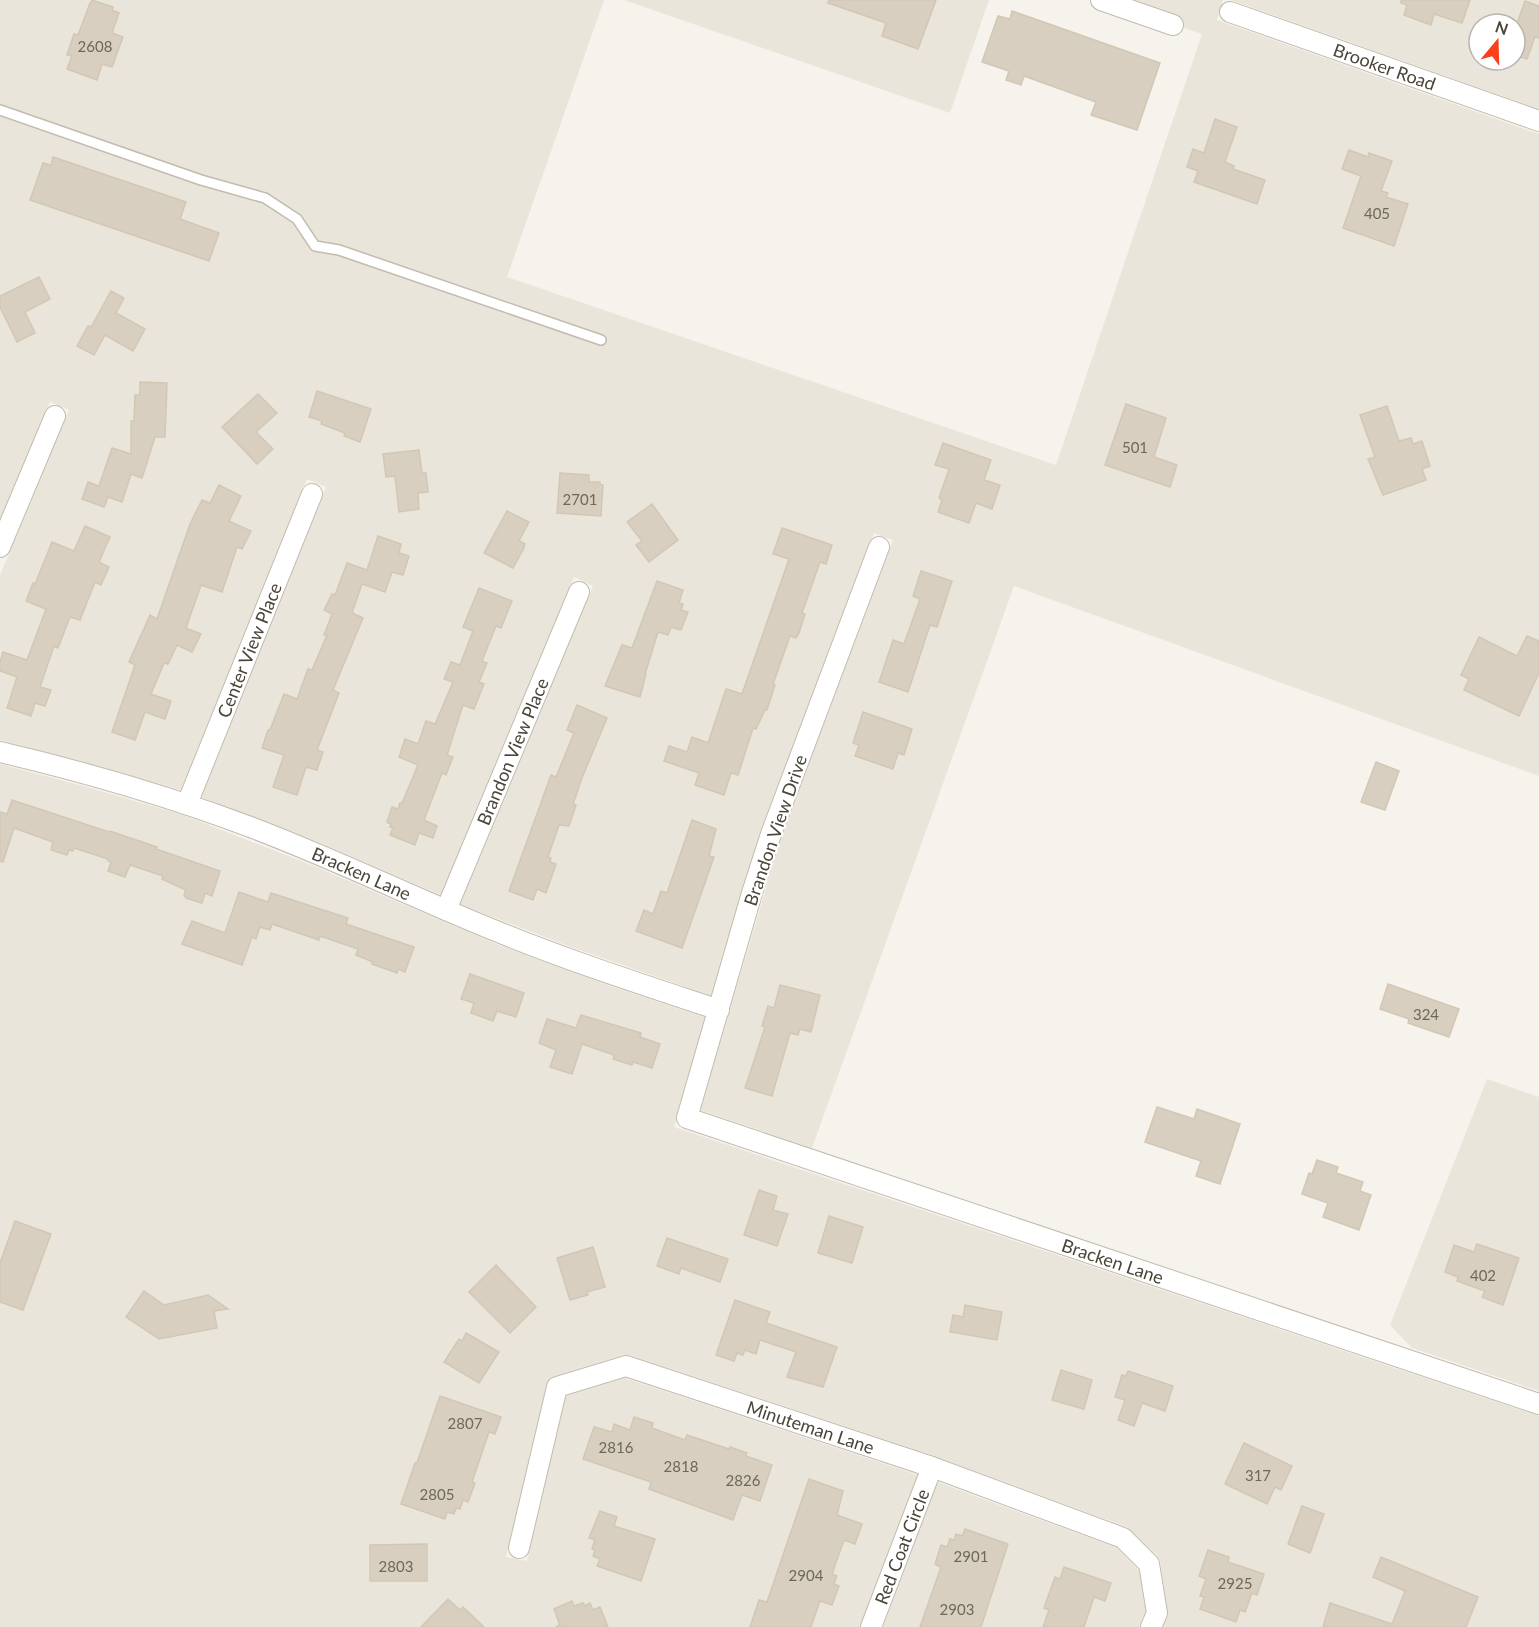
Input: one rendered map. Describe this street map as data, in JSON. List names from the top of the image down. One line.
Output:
{"streets":{"street":["Brooker Road","Center View Place","Brandon View Place","Brandon View Drive","Bracken Lane","Minuteman Lane","Red Coat Circle"]},"crossings":[["Center View Place","Bracken Lane"],["Brandon View Place","Bracken Lane"],["Brandon View Drive","Bracken Lane"],["Minuteman Lane","Red Coat Circle"]],"house_numbers":["2608","405","501","2701","324","402","2807","2816","2818","317","2826","2805","2901","2803","2904","2925","2903"],"north":"top"}
